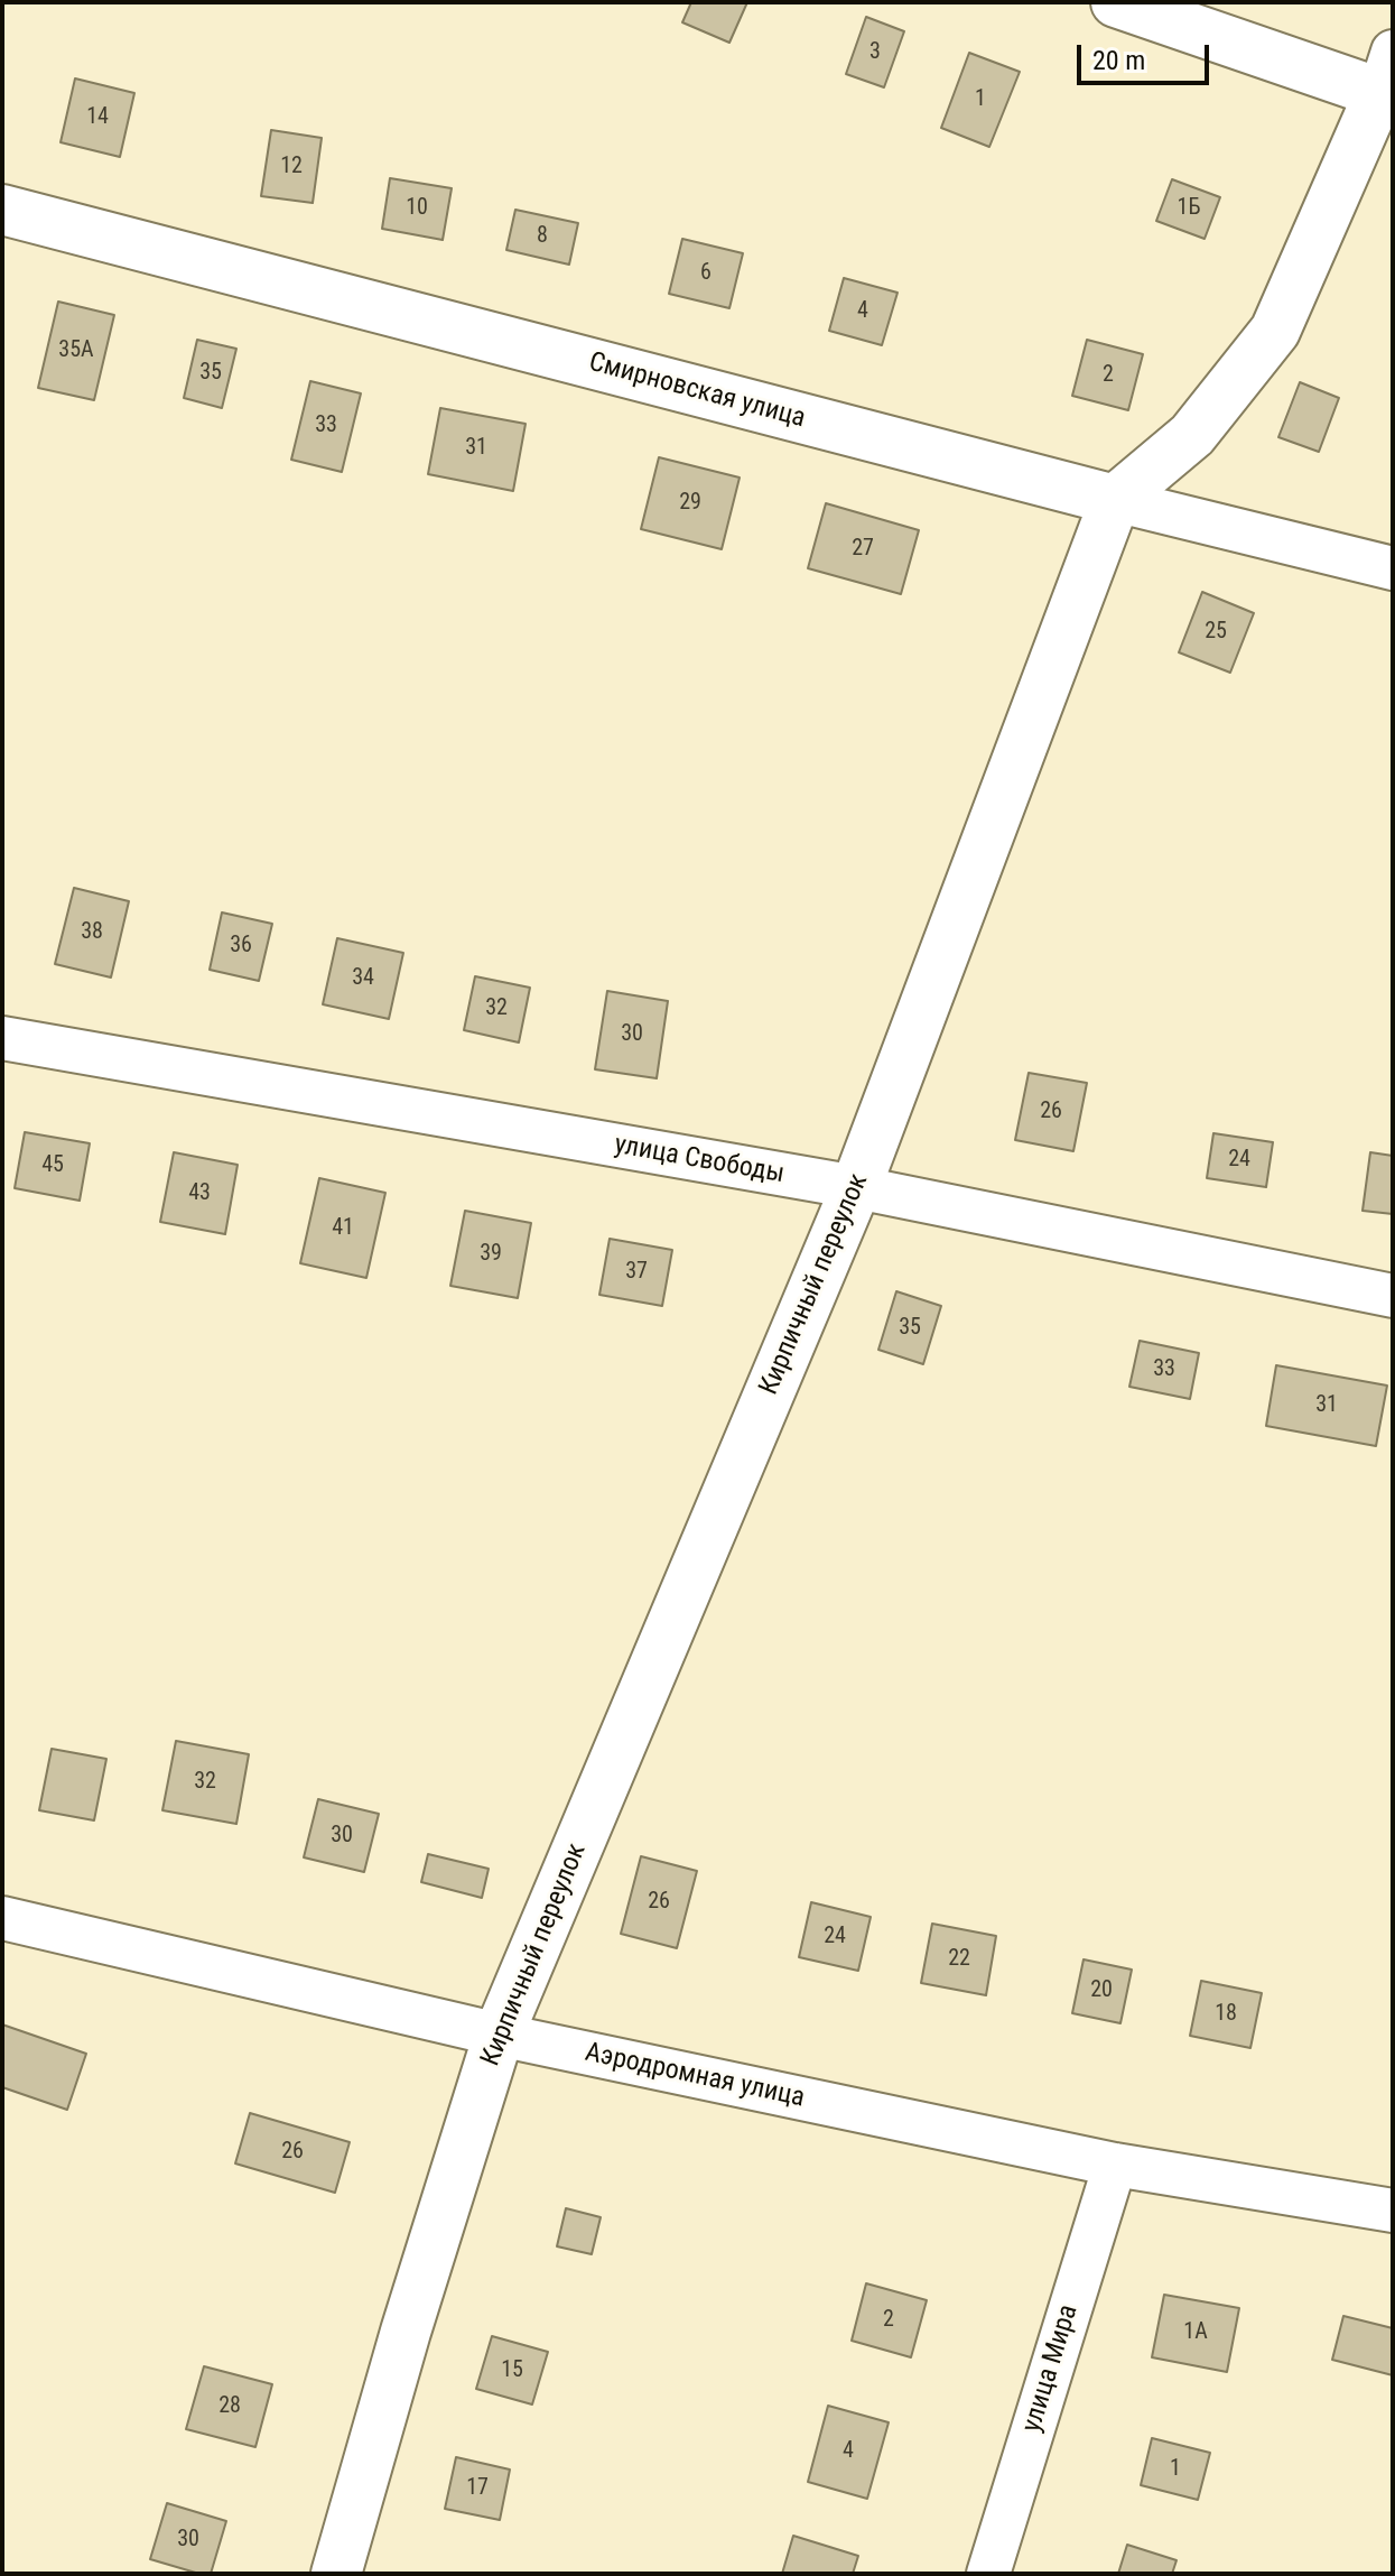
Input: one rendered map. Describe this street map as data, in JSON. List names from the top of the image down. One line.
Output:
{"streets":{"street":["Смирновская улица","улица Свободы","Кирпичный переулок","Аэродромная улица","улица Мира"]},"crossings":[["Смирновская улица","Кирпичный переулок"],["улица Свободы","Кирпичный переулок"],["Кирпичный переулок","Аэродромная улица"],["Аэродромная улица","улица Мира"]],"house_numbers":["3","1","14","12","10","1Б","8","6","4","35А","35","2","33","31","29","27","25","38","36","34","32","30","26","24","45","43","41","39","37","35","33","31","32","30","26","24","22","20","18","26","2","1А","15","28","4","1","17","30"],"scale_bar":"20 m"}
